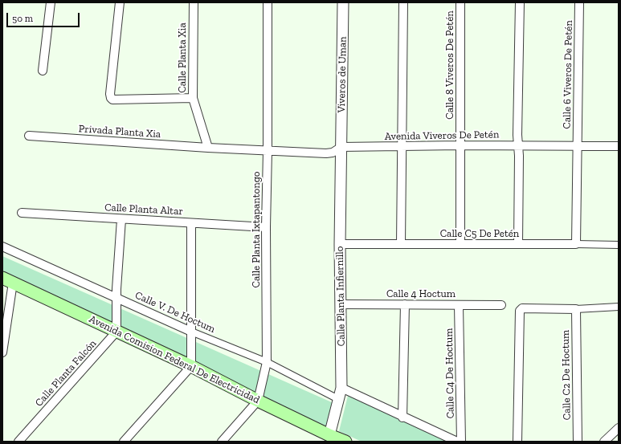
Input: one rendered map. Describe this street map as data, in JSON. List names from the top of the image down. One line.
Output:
{"streets":{"main road":["Avenida Comision Federal De Electricidad"],"street":["Calle Planta Xia","Calle 8 Viveros De Petén","Viveros de Uman","Calle 6 Viveros De Petén","Privada Planta Xia","Avenida Viveros De Petén","Calle Planta Altar","Calle Planta Ixtapantongo","Calle C5 De Petén","Calle 4 Hoctum","Calle Planta Infiernillo","Calle V. De Hoctum","Calle Planta Falcón","Calle C4 De Hoctum","Calle C2 De Hoctum"]},"crossings":[["Calle Planta Xia","Privada Planta Xia"],["Calle 8 Viveros De Petén","Avenida Viveros De Petén"],["Calle 8 Viveros De Petén","Calle C5 De Petén"],["Viveros de Uman","Avenida Viveros De Petén"],["Viveros de Uman","Calle Planta Infiernillo"],["Calle 6 Viveros De Petén","Avenida Viveros De Petén"],["Avenida Viveros De Petén","Calle Planta Ixtapantongo"],["Avenida Viveros De Petén","Calle Planta Infiernillo"],["Calle Planta Altar","Calle Planta Ixtapantongo"],["Calle Planta Ixtapantongo","Calle V. De Hoctum"],["Calle Planta Ixtapantongo","Avenida Comision Federal De Electricidad"],["Calle C5 De Petén","Calle Planta Infiernillo"],["Calle 4 Hoctum","Calle Planta Infiernillo"],["Calle 4 Hoctum","Calle C4 De Hoctum"],["Calle Planta Infiernillo","Calle V. De Hoctum"],["Calle Planta Infiernillo","Avenida Comision Federal De Electricidad"],["Avenida Comision Federal De Electricidad","Calle Planta Falcón"]],"scale_bar":"50 m"}
